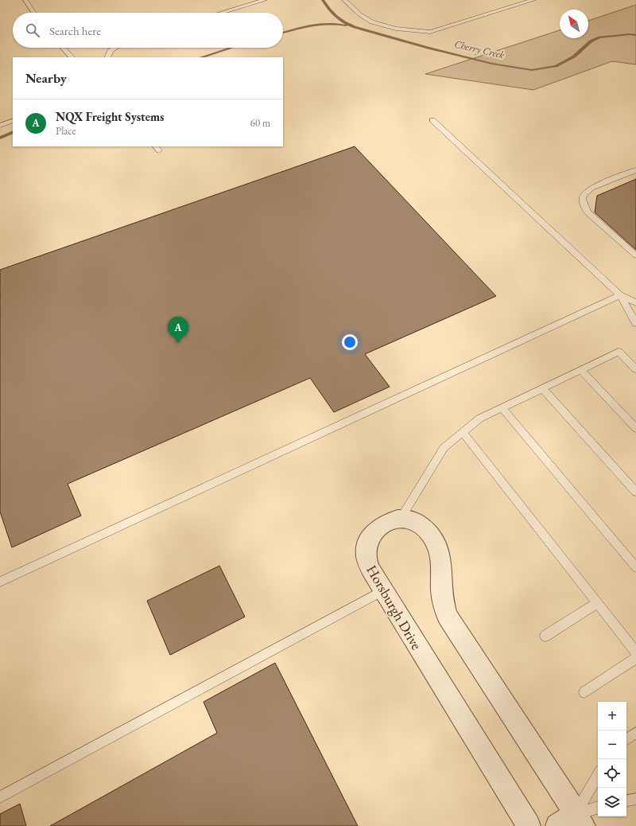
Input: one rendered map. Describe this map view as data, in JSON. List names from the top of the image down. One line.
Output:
{"streets":{"street":["Horsburgh Drive"]},"water":["Cherry Creek"],"north":"top left","page":{"search":"Search here","heading":"Nearby","list":[{"mark":"A","name":"NQX Freight Systems","note":"Place","value":"60 m"}],"pins":"A","map_buttons":["+","−"]}}
